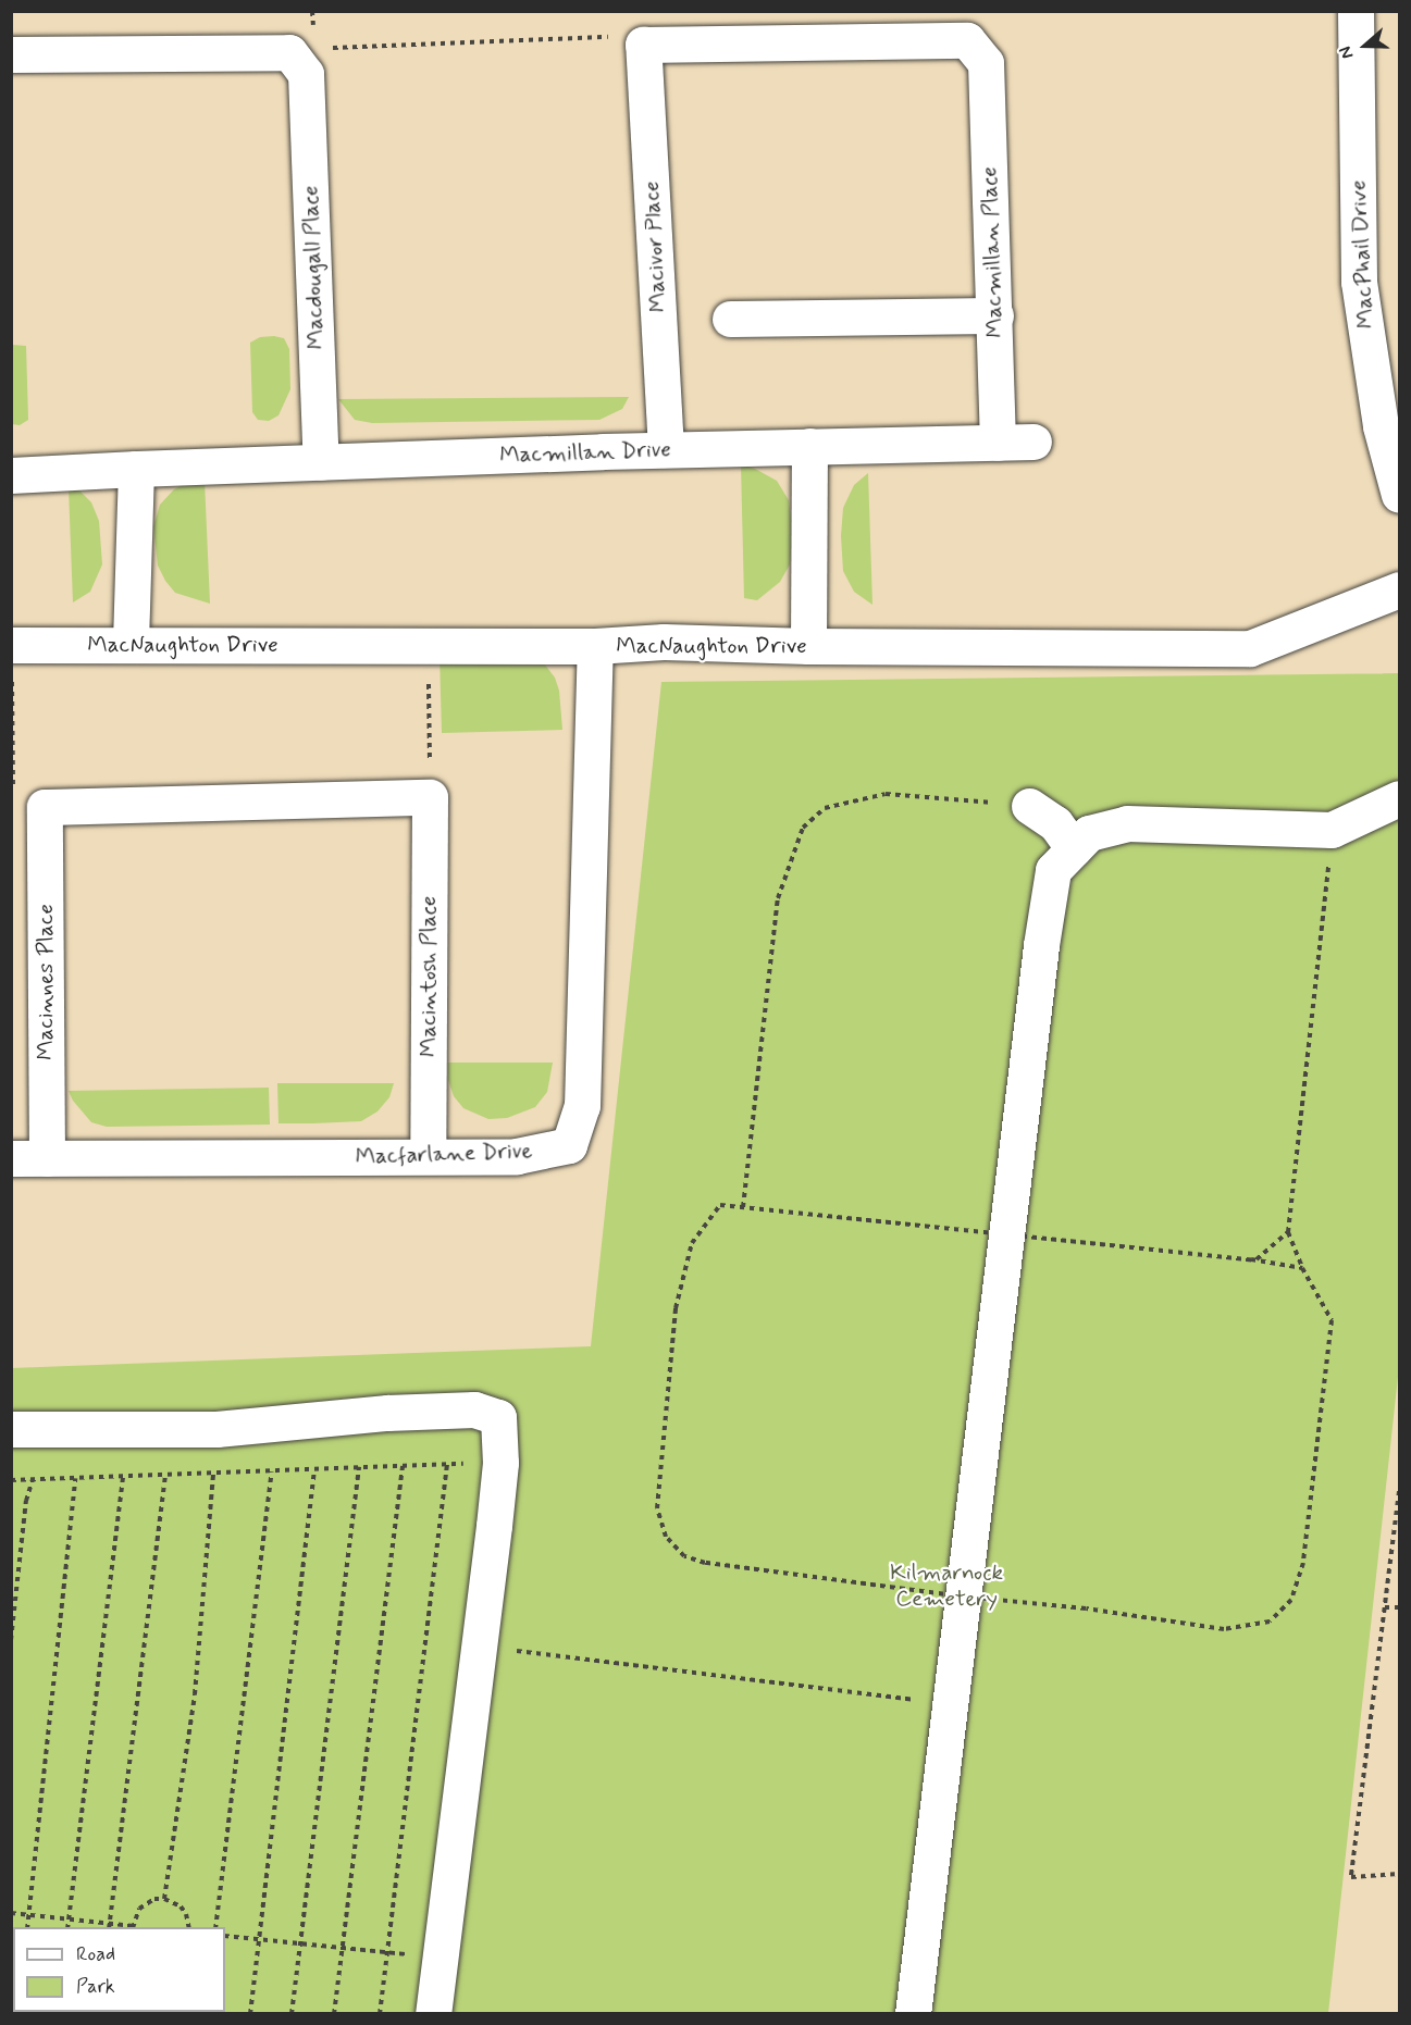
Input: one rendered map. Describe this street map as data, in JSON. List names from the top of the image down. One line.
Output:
{"streets":{"street":["Macivor Place","Macmillan Place","MacPhail Drive","Macdougall Place","Macmillan Drive","MacNaughton Drive","Macintosh Place","Macinnes Place","Macfarlane Drive"]},"crossings":[["Macivor Place","Macmillan Place"],["Macivor Place","Macmillan Drive"],["Macmillan Place","Macmillan Drive"],["Macdougall Place","Macmillan Drive"],["MacNaughton Drive","Macfarlane Drive"],["Macintosh Place","Macfarlane Drive"],["Macinnes Place","Macfarlane Drive"]],"parks":["Kilmarnock Cemetery"],"legend":["Road","Park"],"north":"left"}
